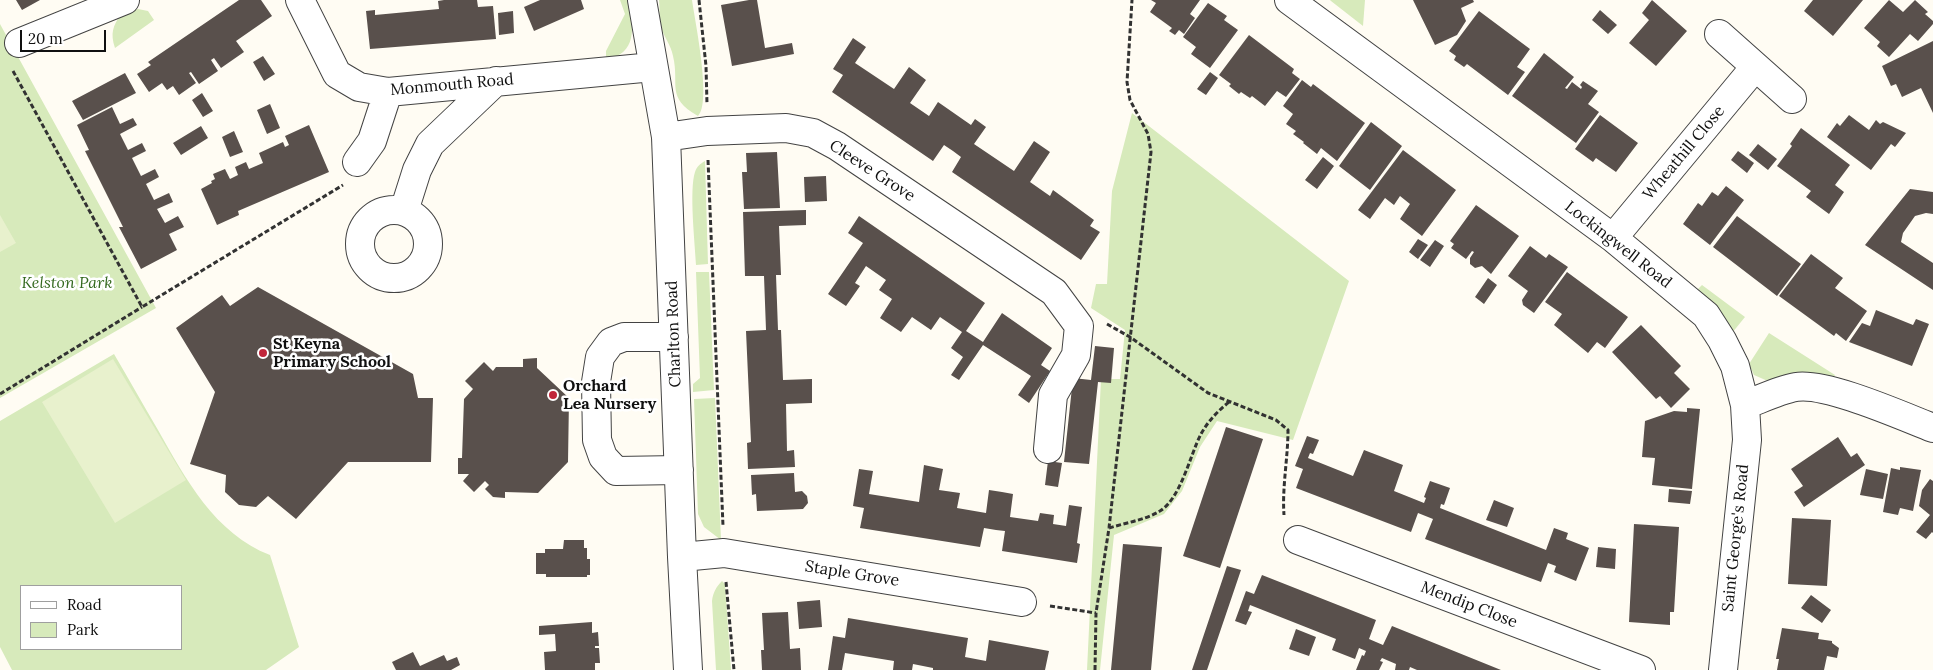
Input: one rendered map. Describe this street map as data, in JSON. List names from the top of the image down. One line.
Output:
{"streets":{"street":["Monmouth Road","Wheathill Close","Cleeve Grove","Lockingwell Road","Charlton Road","Saint George's Road","Staple Grove","Mendip Close"]},"crossings":[["Monmouth Road","Charlton Road"],["Wheathill Close","Lockingwell Road"],["Cleeve Grove","Charlton Road"],["Lockingwell Road","Saint George's Road"],["Charlton Road","Staple Grove"]],"parks":["Kelston Park"],"places":["St Keyna Primary School","Orchard Lea Nursery"],"legend":["Road","Park"],"scale_bar":"20 m"}
